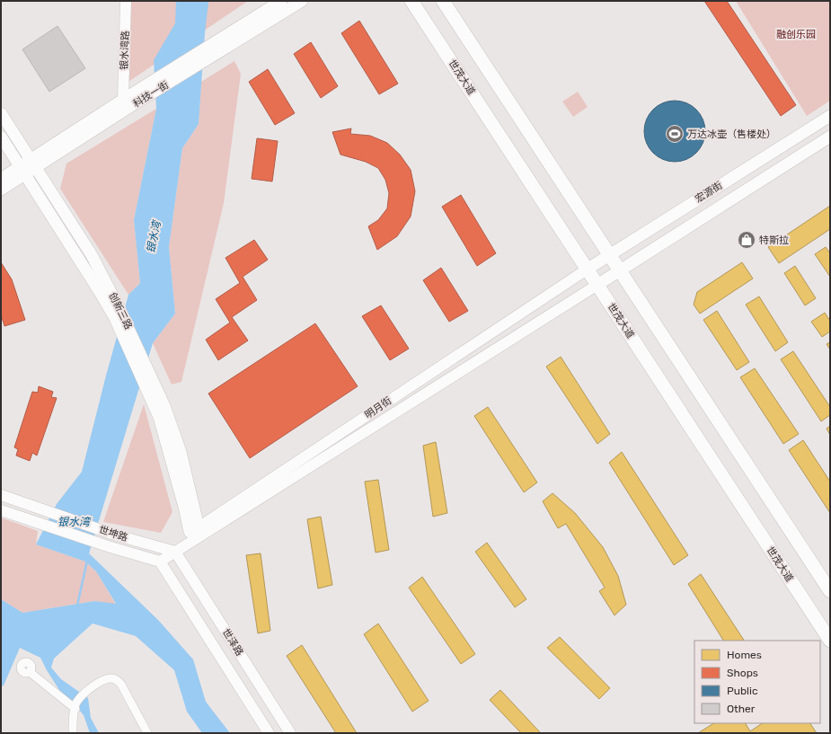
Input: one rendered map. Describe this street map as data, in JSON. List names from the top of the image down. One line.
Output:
{"streets":{"main road":["世茂大道","科技一街","宏源街","创新三路"],"street":["银水湾路","明月街","世坤路","世泽路"]},"crossings":[["银水湾路","科技一街"],["世茂大道","宏源街"],["世茂大道","明月街"],["科技一街","创新三路"],["宏源街","明月街"],["创新三路","明月街"],["明月街","世坤路"],["明月街","世泽路"],["世坤路","世泽路"]],"water":["银水湾"],"parks":["融创乐园"],"places":{"sports":["万达冰壶（售楼处）"],"shop":["特斯拉"]},"legend":["Homes","Shops","Public","Other"]}
